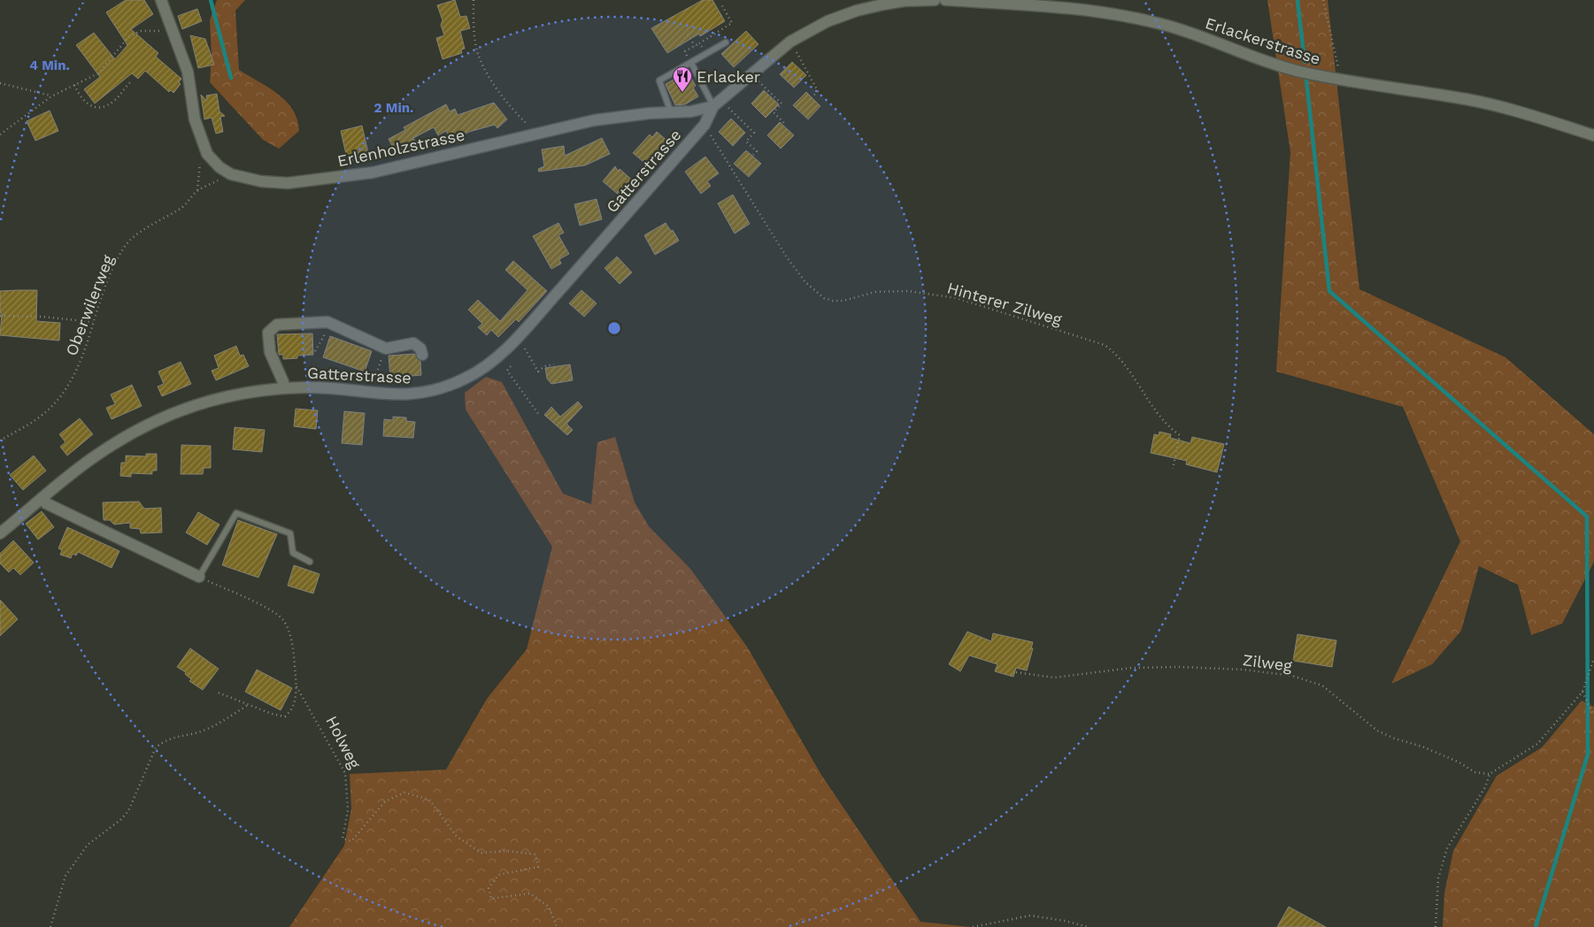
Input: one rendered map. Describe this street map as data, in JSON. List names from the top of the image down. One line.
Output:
{"streets":{"street":["Erlackerstrasse","Erlenholzstrasse","Gatterstrasse"],"path":["Hinterer Zilweg","Oberwilerweg","Zilweg","Holweg"]},"crossings":[["Erlenholzstrasse","Gatterstrasse"],["Erlenholzstrasse","Oberwilerweg"],["Gatterstrasse","Hinterer Zilweg"]],"places":{"restaurant":["Erlacker"]},"rings":["4 Min.","2 Min."]}
